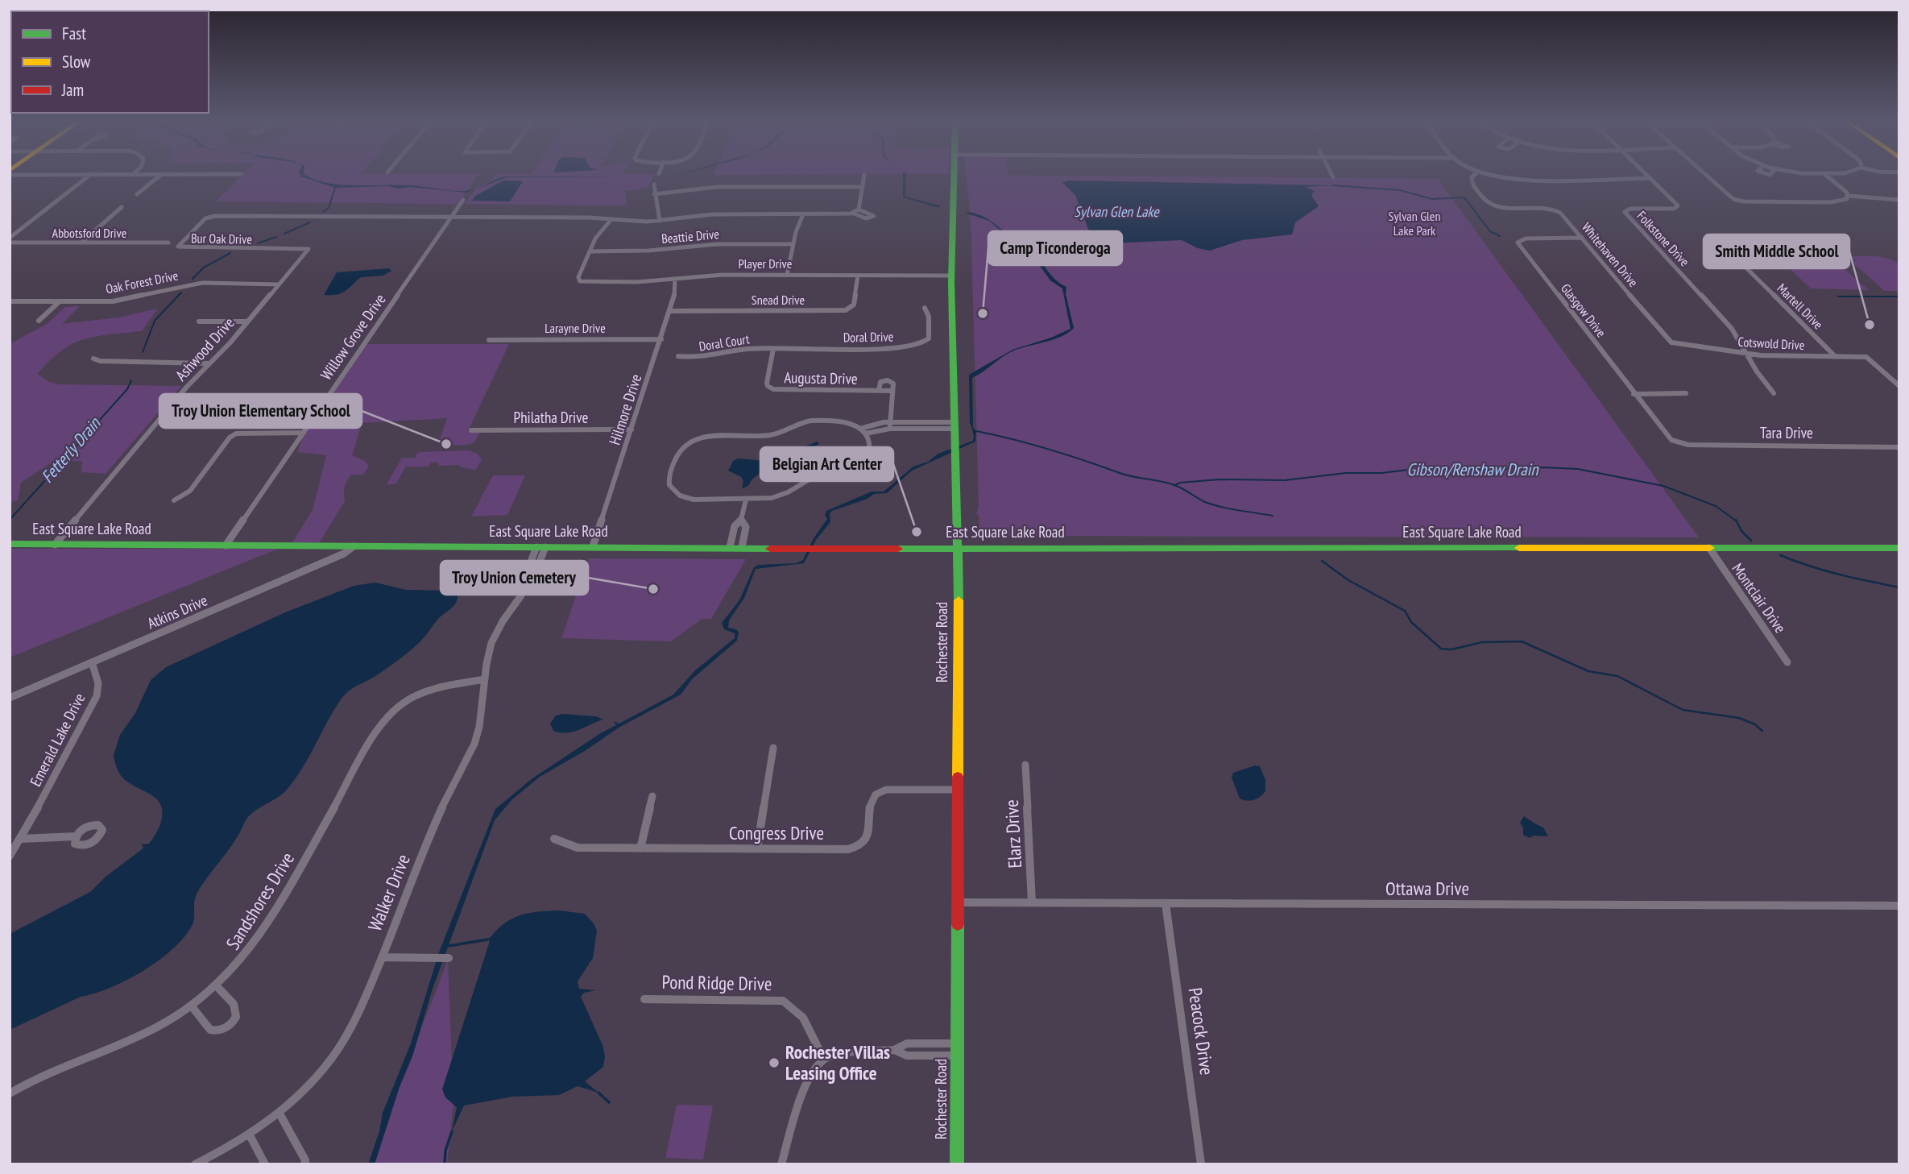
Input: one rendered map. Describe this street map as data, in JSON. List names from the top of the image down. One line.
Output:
{"streets":{"main road":["East Square Lake Road","Rochester Road"],"street":["Abbotsford Drive","Beattie Drive","Bur Oak Drive","Folkstone Drive","Whitehaven Drive","Player Drive","Oak Forest Drive","Snead Drive","Martell Drive","Glasgow Drive","Larayne Drive","Willow Grove Drive","Doral Drive","Doral Court","Cotswold Drive","Ashwood Drive","Augusta Drive","Hilmore Drive","Philatha Drive","Tara Drive","Montclair Drive","Atkins Drive","Emerald Lake Drive","Congress Drive","Elarz Drive","Ottawa Drive","Walker Drive","Sandshores Drive","Pond Ridge Drive","Peacock Drive"]},"crossings":[["Beattie Drive","Player Drive"],["Bur Oak Drive","Willow Grove Drive"],["Bur Oak Drive","Ashwood Drive"],["Folkstone Drive","Cotswold Drive"],["Whitehaven Drive","Glasgow Drive"],["Whitehaven Drive","Cotswold Drive"],["Player Drive","Snead Drive"],["Player Drive","Hilmore Drive"],["Player Drive","Rochester Road"],["Oak Forest Drive","Ashwood Drive"],["Snead Drive","Hilmore Drive"],["Martell Drive","Cotswold Drive"],["Glasgow Drive","Tara Drive"],["Larayne Drive","Hilmore Drive"],["Willow Grove Drive","East Square Lake Road"],["Doral Drive","Doral Court"],["Doral Drive","Augusta Drive"],["Doral Court","Augusta Drive"],["Ashwood Drive","East Square Lake Road"],["Hilmore Drive","Philatha Drive"],["Hilmore Drive","East Square Lake Road"],["East Square Lake Road","Montclair Drive"],["East Square Lake Road","Atkins Drive"],["East Square Lake Road","Rochester Road"],["East Square Lake Road","Walker Drive"],["Atkins Drive","Emerald Lake Drive"],["Rochester Road","Congress Drive"],["Rochester Road","Ottawa Drive"],["Elarz Drive","Ottawa Drive"],["Ottawa Drive","Peacock Drive"],["Walker Drive","Sandshores Drive"]],"water":["Sylvan Glen Lake","Fetterly Drain","Gibson/Renshaw Drain"],"parks":["Sylvan Glen Lake Park"],"places":["Camp Ticonderoga","Smith Middle School","Troy Union Elementary School","Belgian Art Center","Troy Union Cemetery","Rochester Villas Leasing Office"],"legend":["Fast","Slow","Jam"]}
